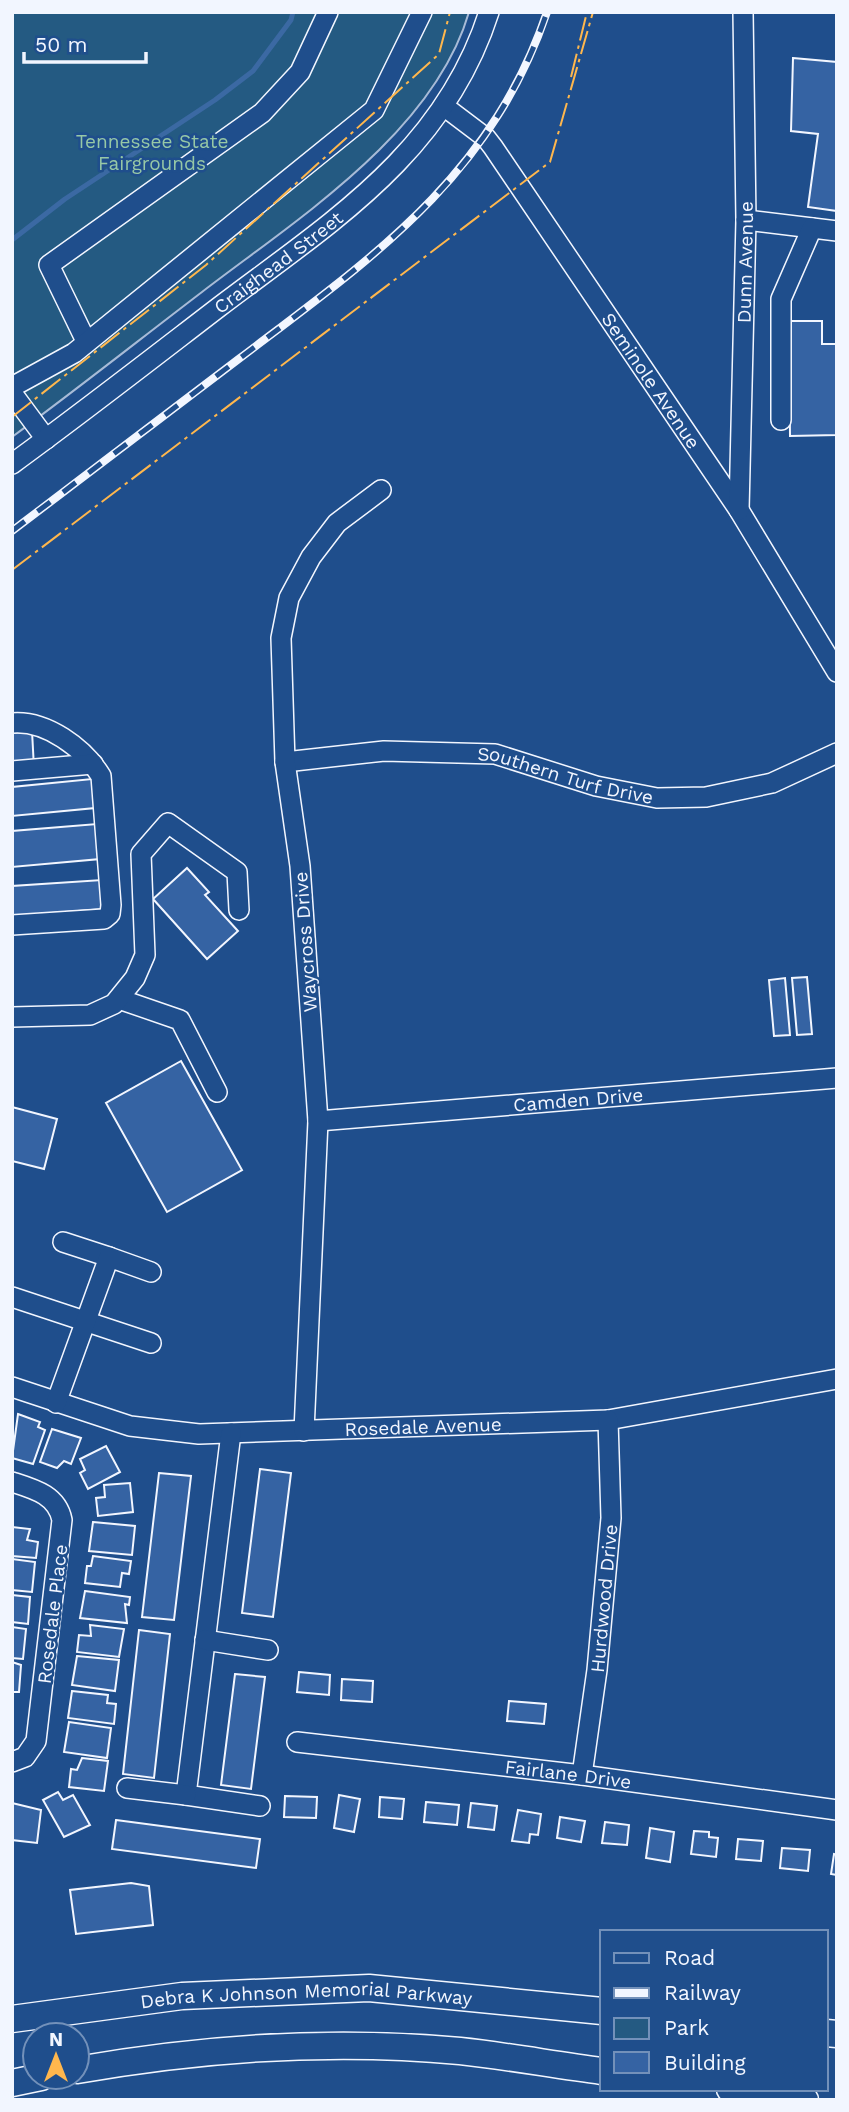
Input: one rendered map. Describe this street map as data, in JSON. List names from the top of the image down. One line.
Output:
{"streets":{"highway":["Debra K Johnson Memorial Parkway"],"street":["Dunn Avenue","Craighead Street","Seminole Avenue","Southern Turf Drive","Waycross Drive","Camden Drive","Rosedale Avenue","Hurdwood Drive","Rosedale Place","Fairlane Drive"]},"crossings":[["Dunn Avenue","Seminole Avenue"],["Craighead Street","Seminole Avenue"],["Southern Turf Drive","Waycross Drive"],["Waycross Drive","Camden Drive"],["Waycross Drive","Rosedale Avenue"],["Rosedale Avenue","Hurdwood Drive"],["Hurdwood Drive","Fairlane Drive"]],"parks":["Tennessee State Fairgrounds"],"legend":["Road","Railway","Park","Building"],"scale_bar":"50 m","north":"top"}
